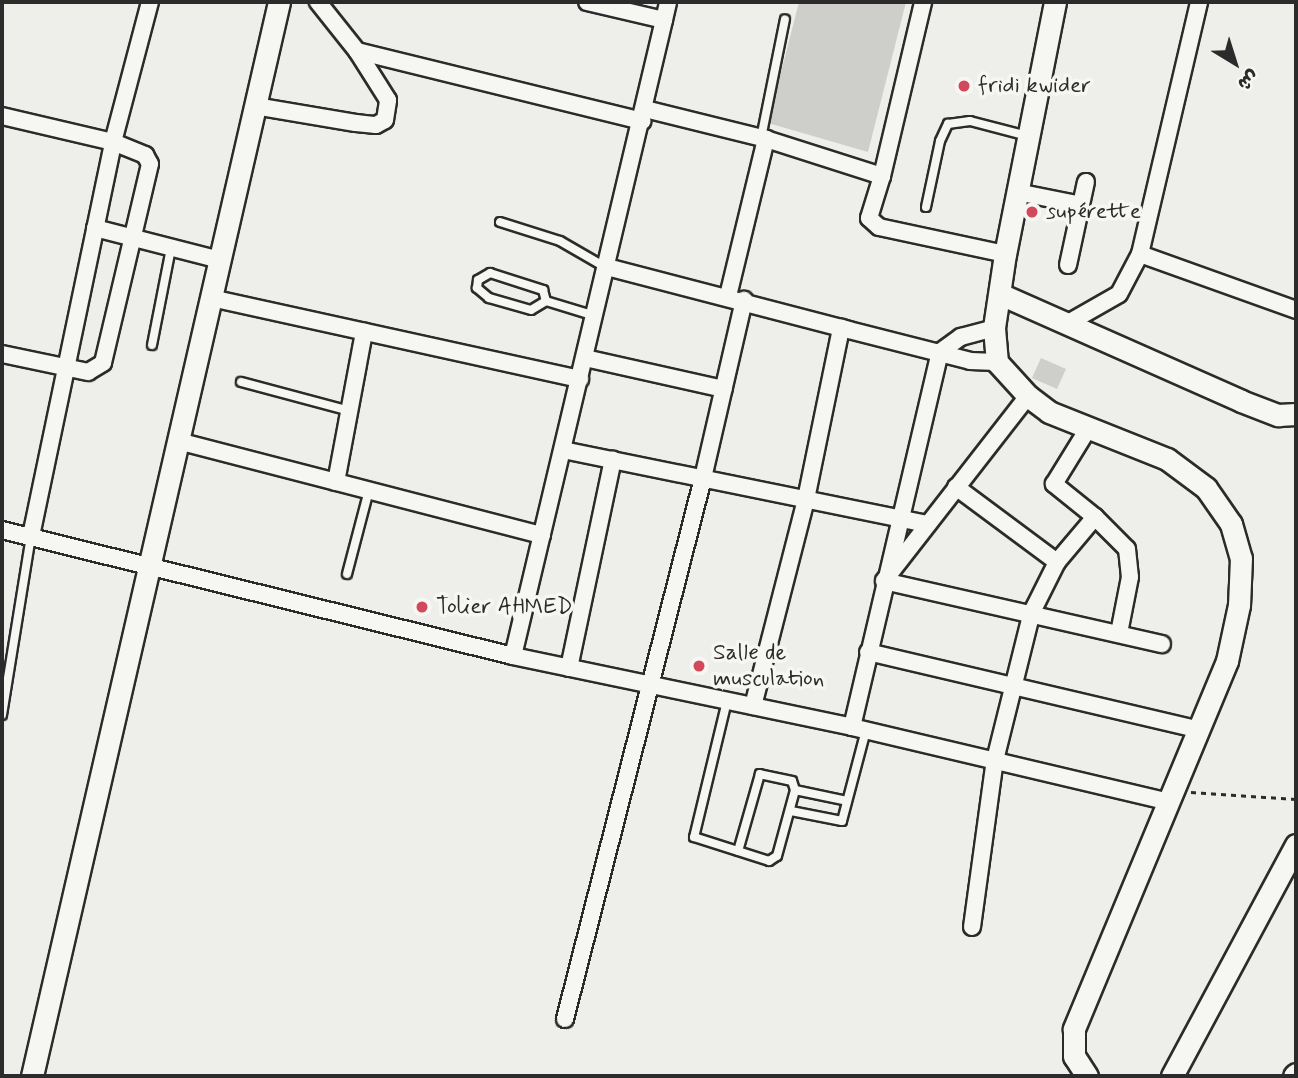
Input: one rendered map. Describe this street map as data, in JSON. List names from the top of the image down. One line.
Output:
{"places":["fridi kwider","supérette","Tolier AHMED","Salle de musculation"],"north":"bottom right"}
